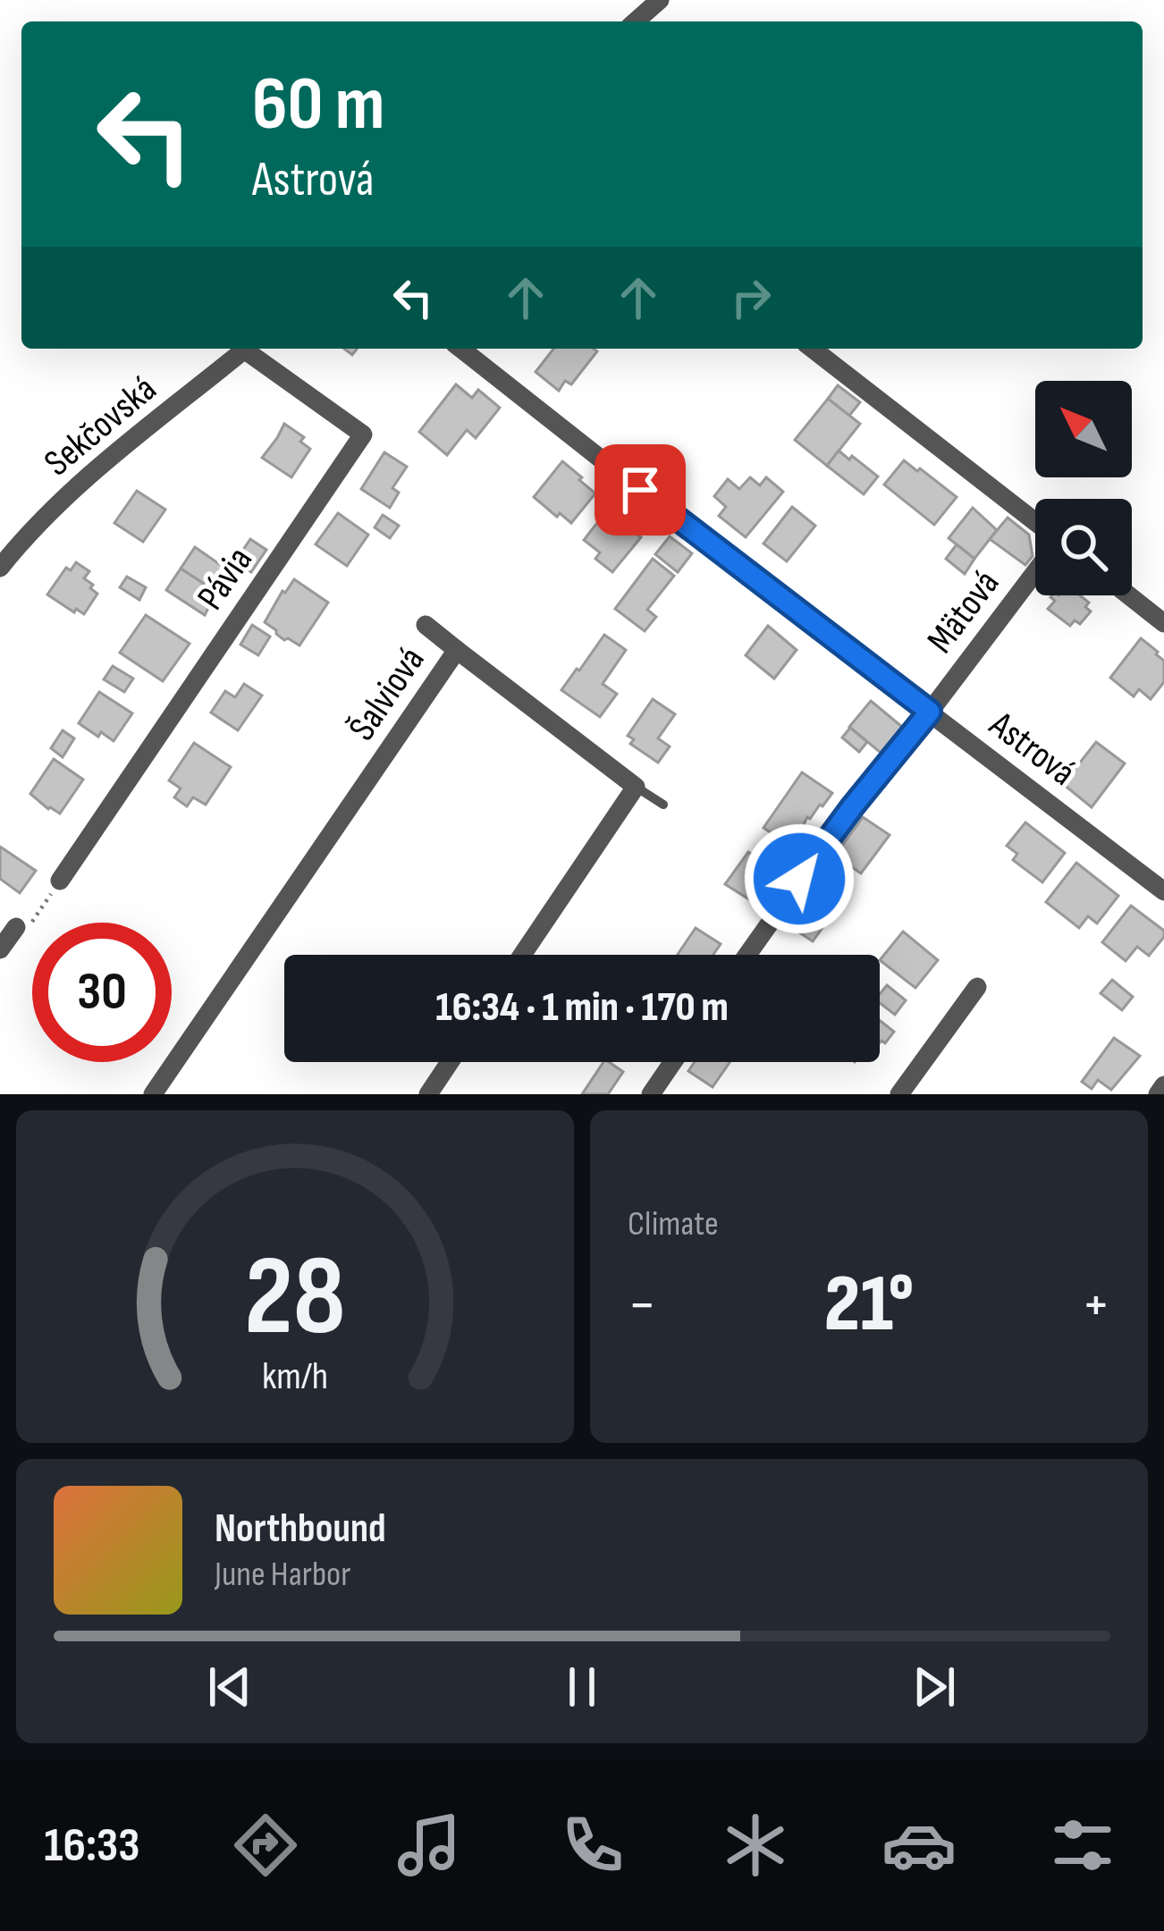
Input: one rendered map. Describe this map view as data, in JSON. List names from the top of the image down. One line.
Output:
{"streets":{"street":["Sekčovská","Pávia","Mätová","Šalviová","Astrová"]},"crossings":[["Mätová","Astrová"]],"north":"top left","page":{"turn":["60 m","Astrová"],"limit":"30","trip":"16:34 · 1 min · 170 m","tile":"Climate","heat":["−","21°","+"],"song":["Northbound","June Harbor"],"tabs":"16:33","gauge":["28","km/h"]}}
